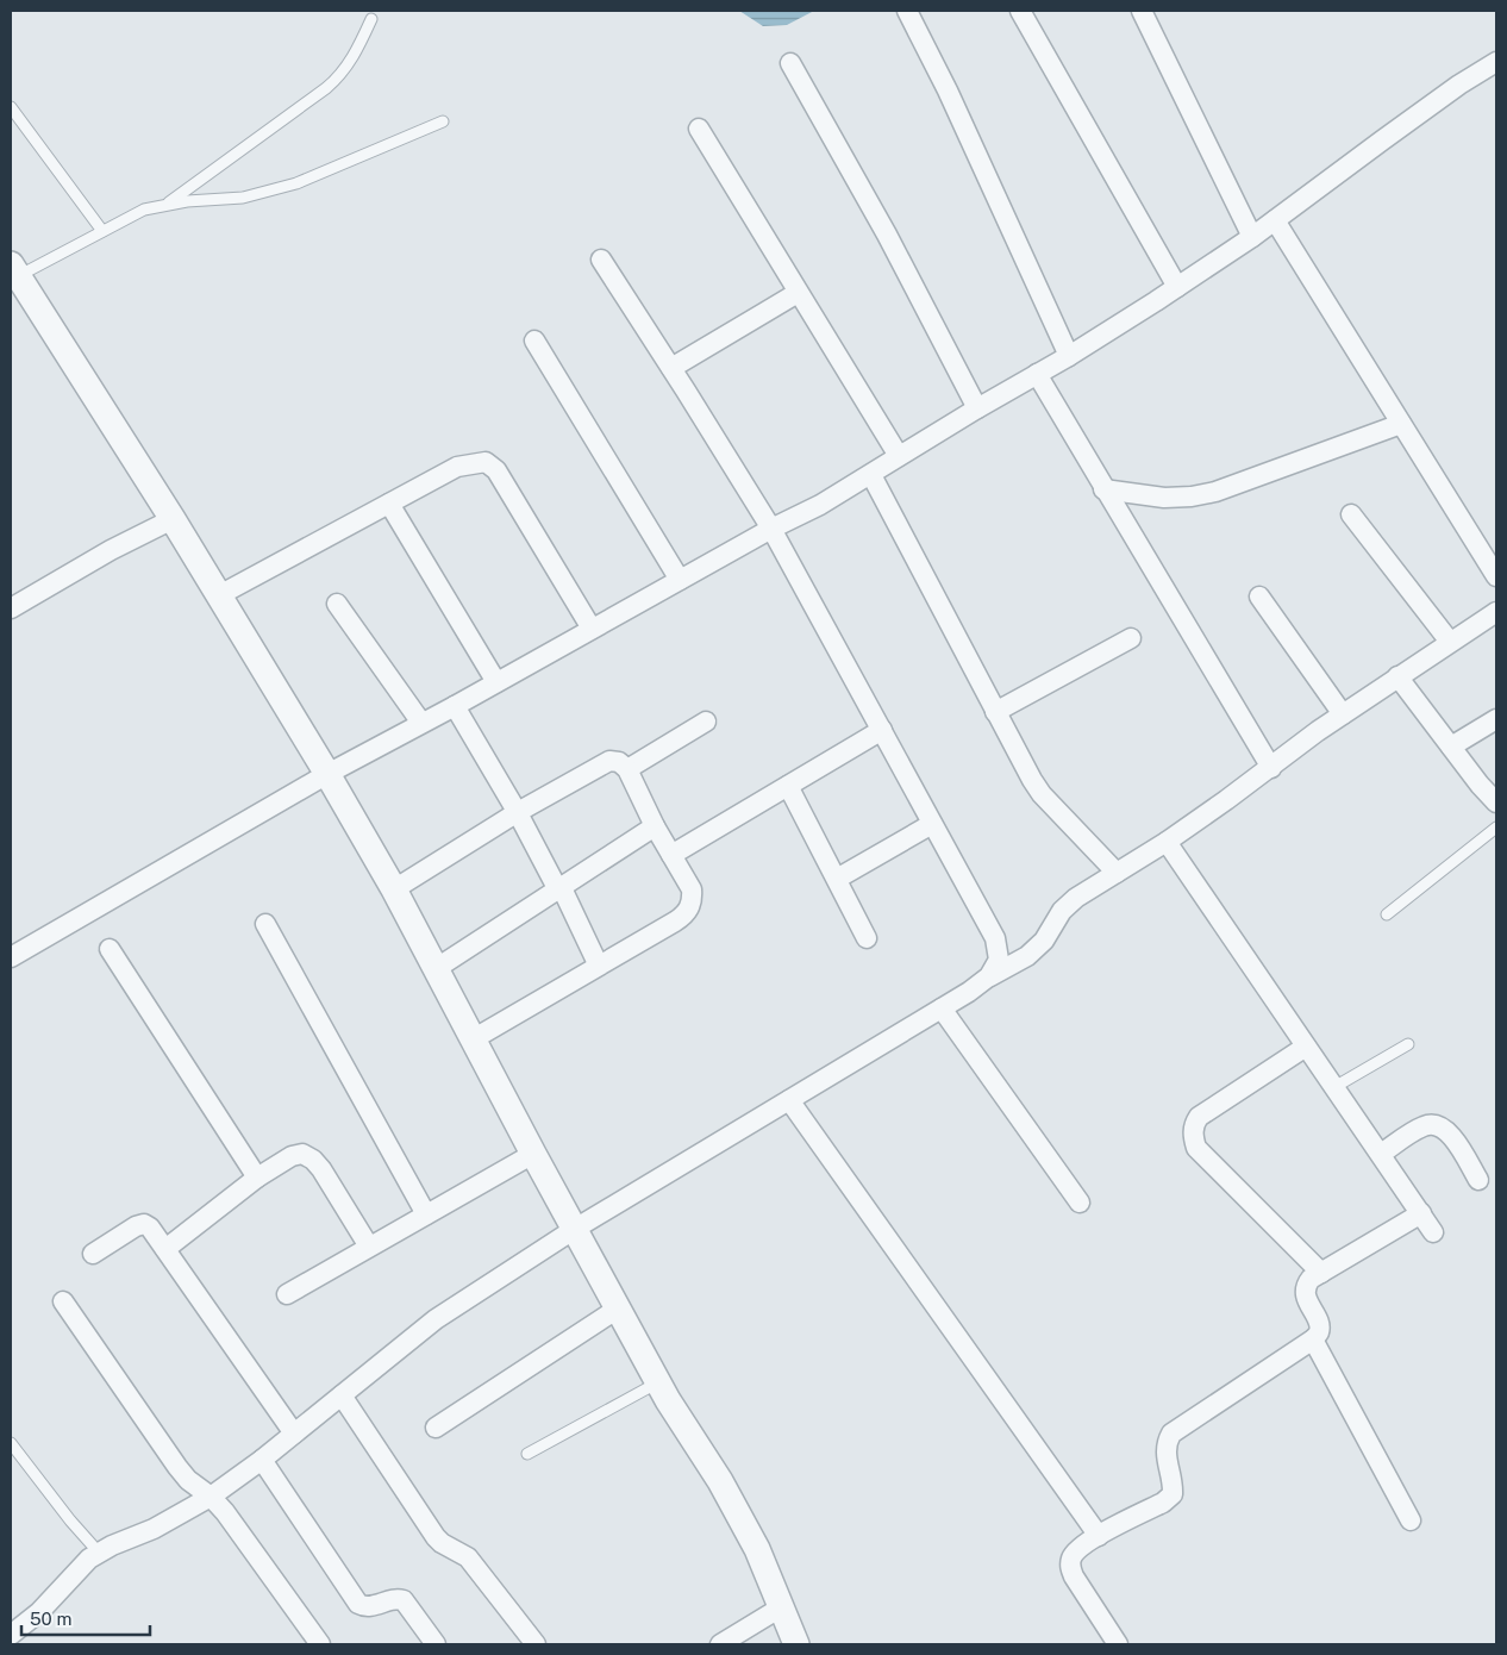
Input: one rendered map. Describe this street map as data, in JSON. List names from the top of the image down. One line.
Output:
{"scale_bar":"50 m"}
